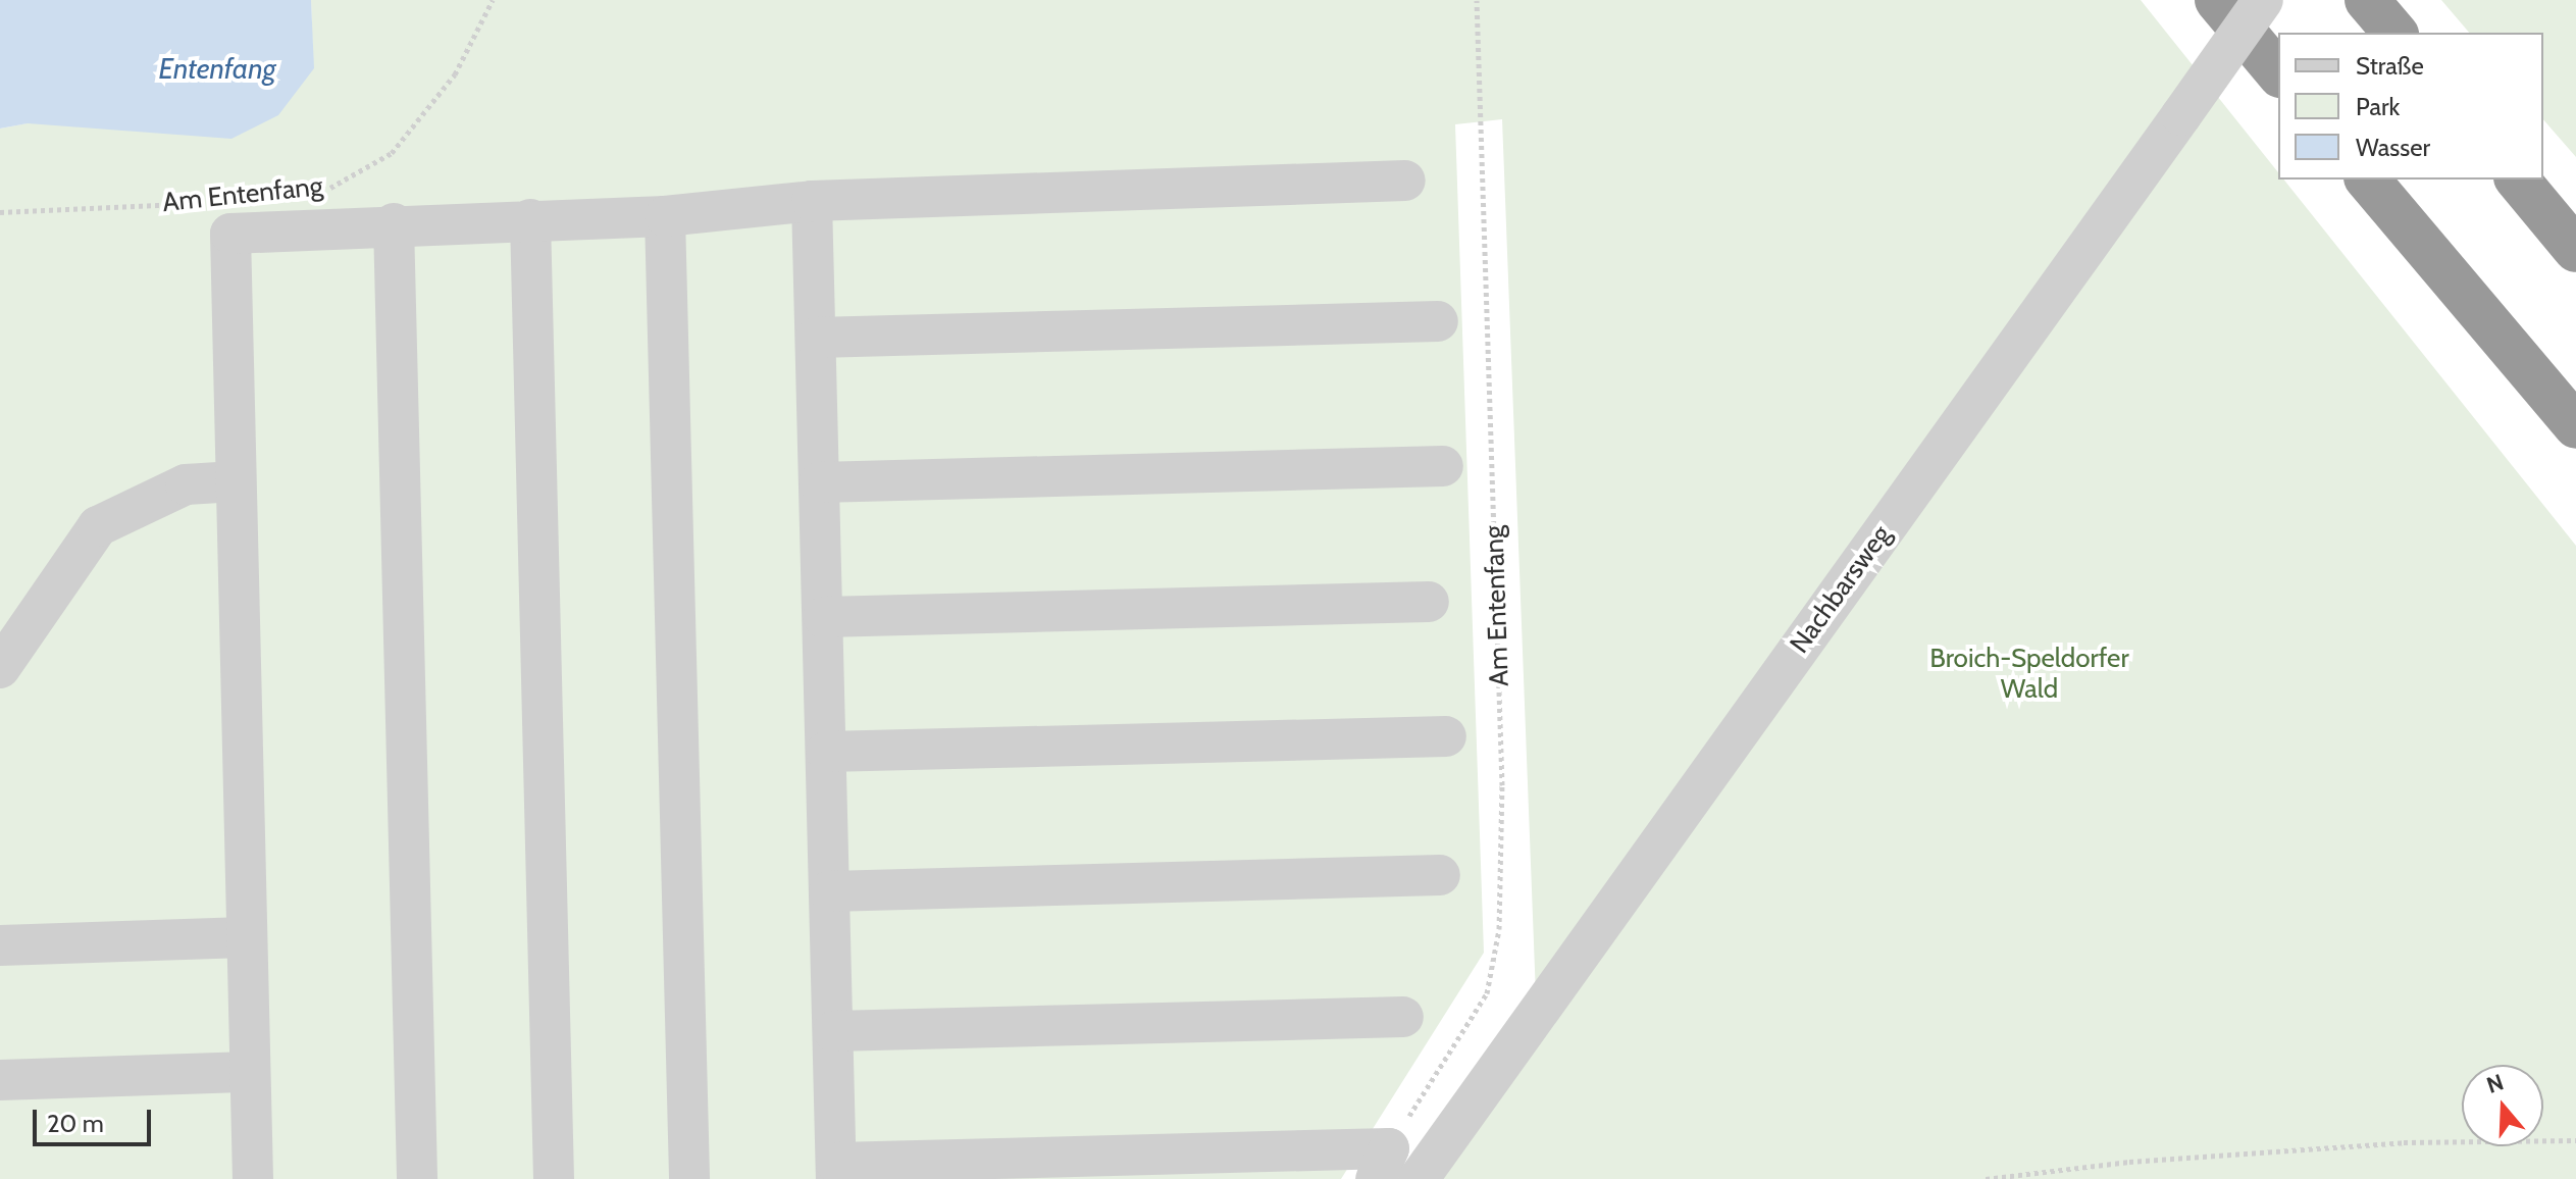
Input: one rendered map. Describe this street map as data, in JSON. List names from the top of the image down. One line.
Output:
{"streets":{"lane":["Nachbarsweg"],"path":["Am Entenfang"]},"water":["Entenfang"],"parks":["Broich-Speldorfer Wald"],"legend":["Straße","Park","Wasser"],"scale_bar":"20 m","north":"top"}
